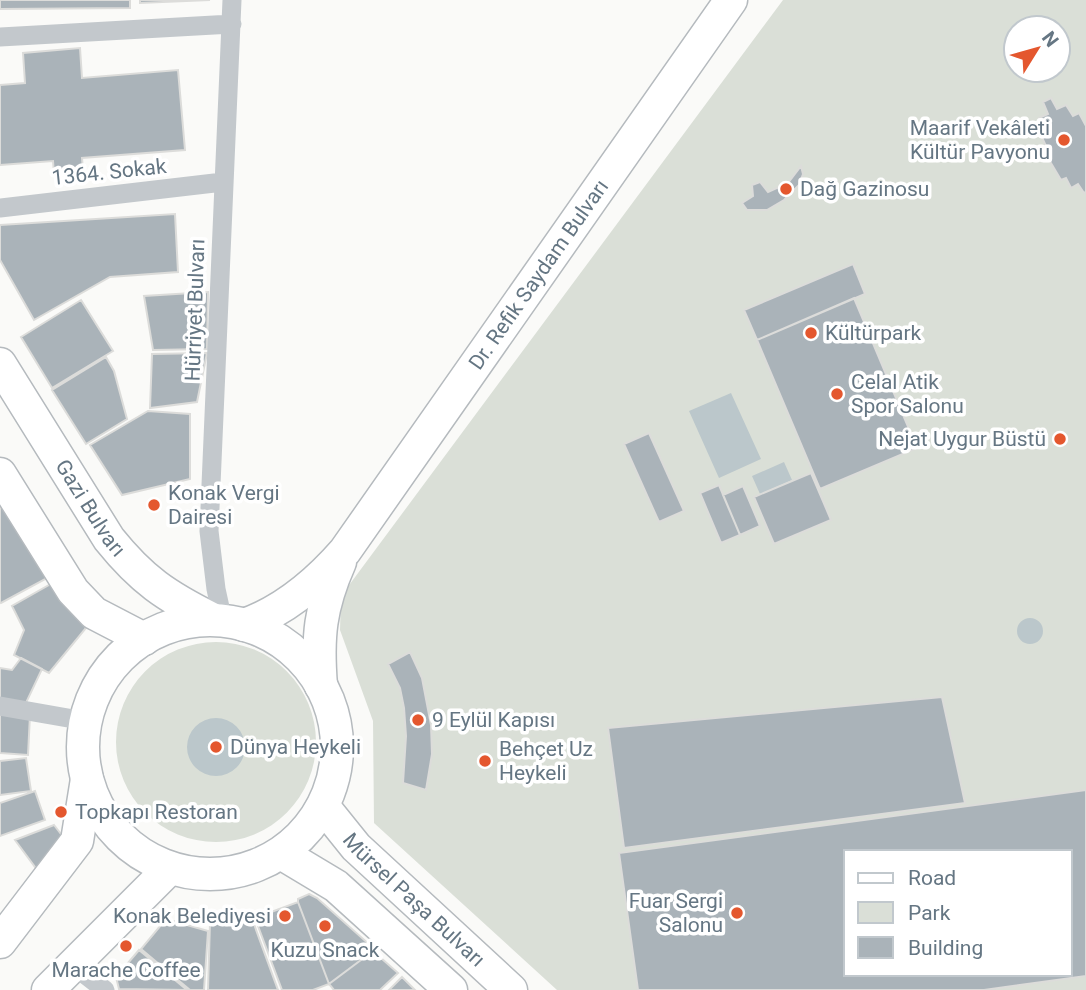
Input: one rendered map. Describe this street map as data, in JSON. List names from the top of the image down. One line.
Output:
{"streets":{"main road":["Dr. Refik Saydam Bulvarı","Gazi Bulvarı","Mürsel Paşa Bulvarı"],"street":["1364. Sokak","Hürriyet Bulvarı"]},"crossings":[["1364. Sokak","Hürriyet Bulvarı"],["Hürriyet Bulvarı","Gazi Bulvarı"]],"places":["Maarif Vekâleti Kültür Pavyonu","Dağ Gazinosu","Kültürpark","Celal Atik Spor Salonu","Nejat Uygur Büstü","Konak Vergi Dairesi","9 Eylül Kapısı","Dünya Heykeli","Behçet Uz Heykeli","Topkapı Restoran","Fuar Sergi Salonu","Konak Belediyesi","Kuzu Snack","Marache Coffee"],"legend":["Road","Park","Building"],"north":"top right"}
